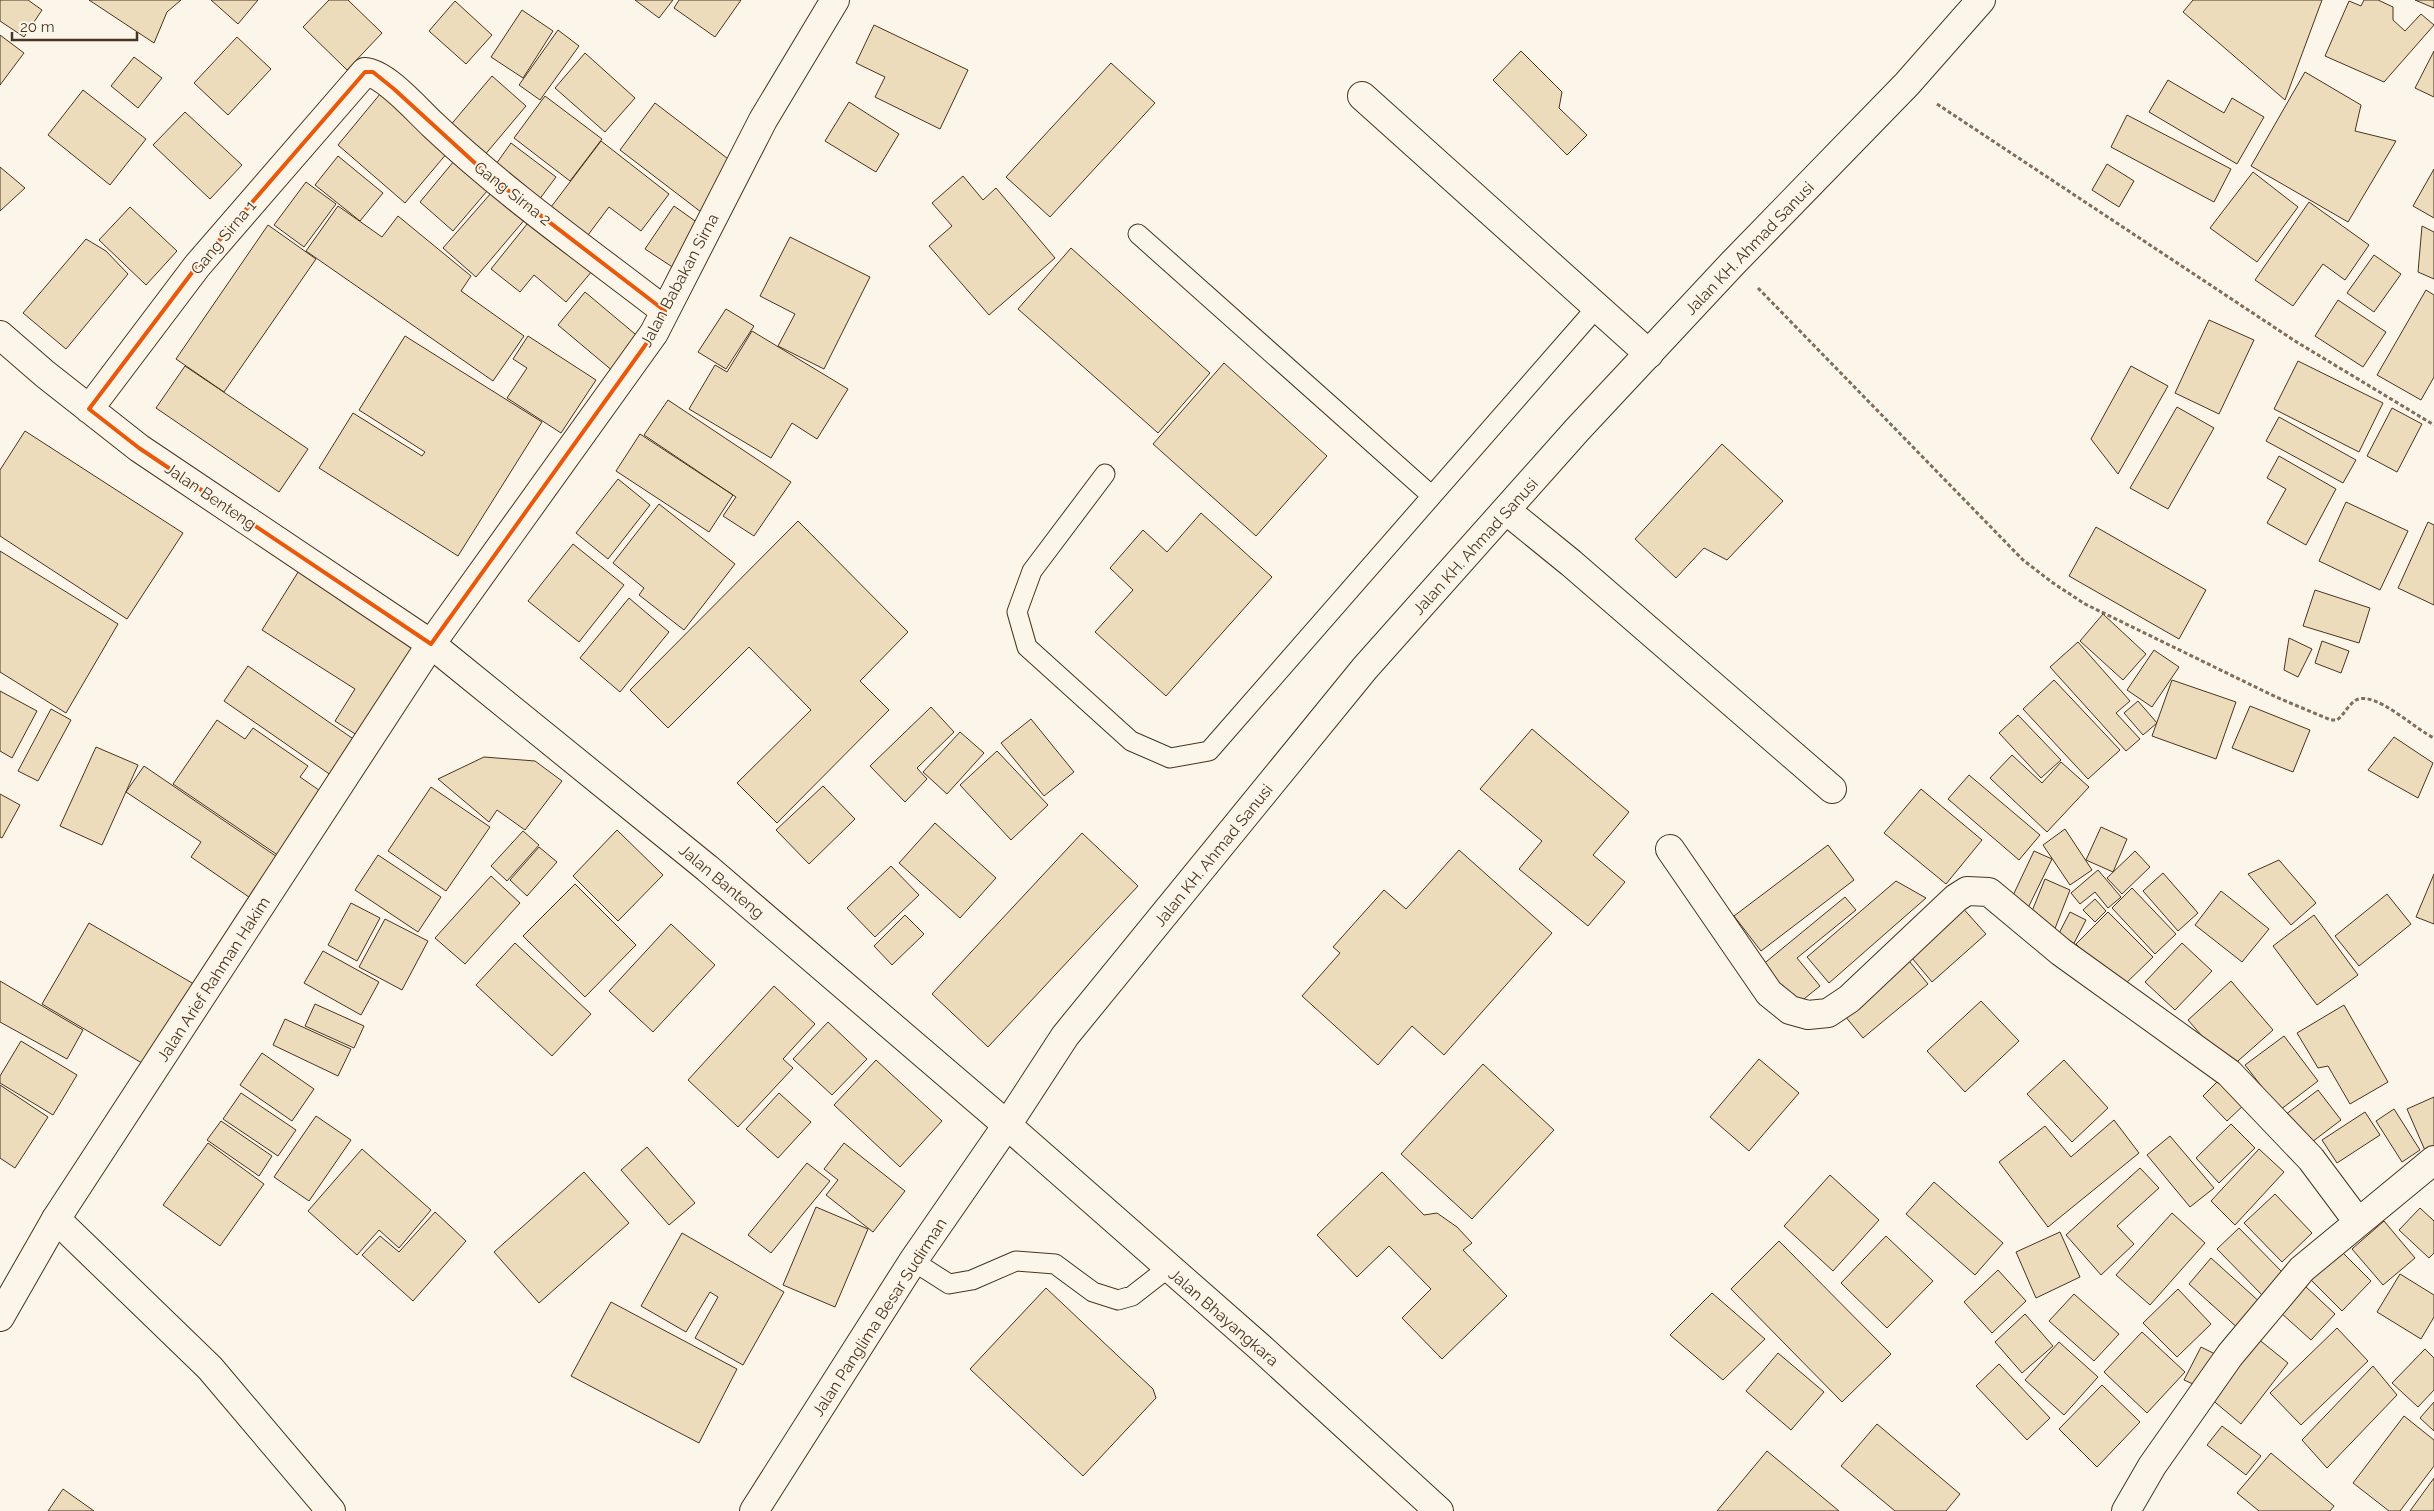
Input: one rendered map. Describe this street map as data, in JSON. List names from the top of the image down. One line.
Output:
{"streets":{"main road":["Gang Sirna 2","Gang Sirna 1","Jalan KH. Ahmad Sanusi","Jalan Babakan Sirna","Jalan Benteng","Jalan Banteng","Jalan Arief Rahman Hakim","Jalan Panglima Besar Sudirman","Jalan Bhayangkara"]},"crossings":[["Gang Sirna 2","Gang Sirna 1"],["Gang Sirna 2","Jalan Babakan Sirna"],["Gang Sirna 1","Jalan Benteng"],["Jalan KH. Ahmad Sanusi","Jalan Banteng"],["Jalan KH. Ahmad Sanusi","Jalan Panglima Besar Sudirman"],["Jalan KH. Ahmad Sanusi","Jalan Bhayangkara"],["Jalan Babakan Sirna","Jalan Benteng"],["Jalan Babakan Sirna","Jalan Banteng"],["Jalan Babakan Sirna","Jalan Arief Rahman Hakim"],["Jalan Benteng","Jalan Banteng"],["Jalan Benteng","Jalan Arief Rahman Hakim"],["Jalan Banteng","Jalan Arief Rahman Hakim"],["Jalan Banteng","Jalan Panglima Besar Sudirman"],["Jalan Banteng","Jalan Bhayangkara"],["Jalan Panglima Besar Sudirman","Jalan Bhayangkara"]],"scale_bar":"20 m"}
